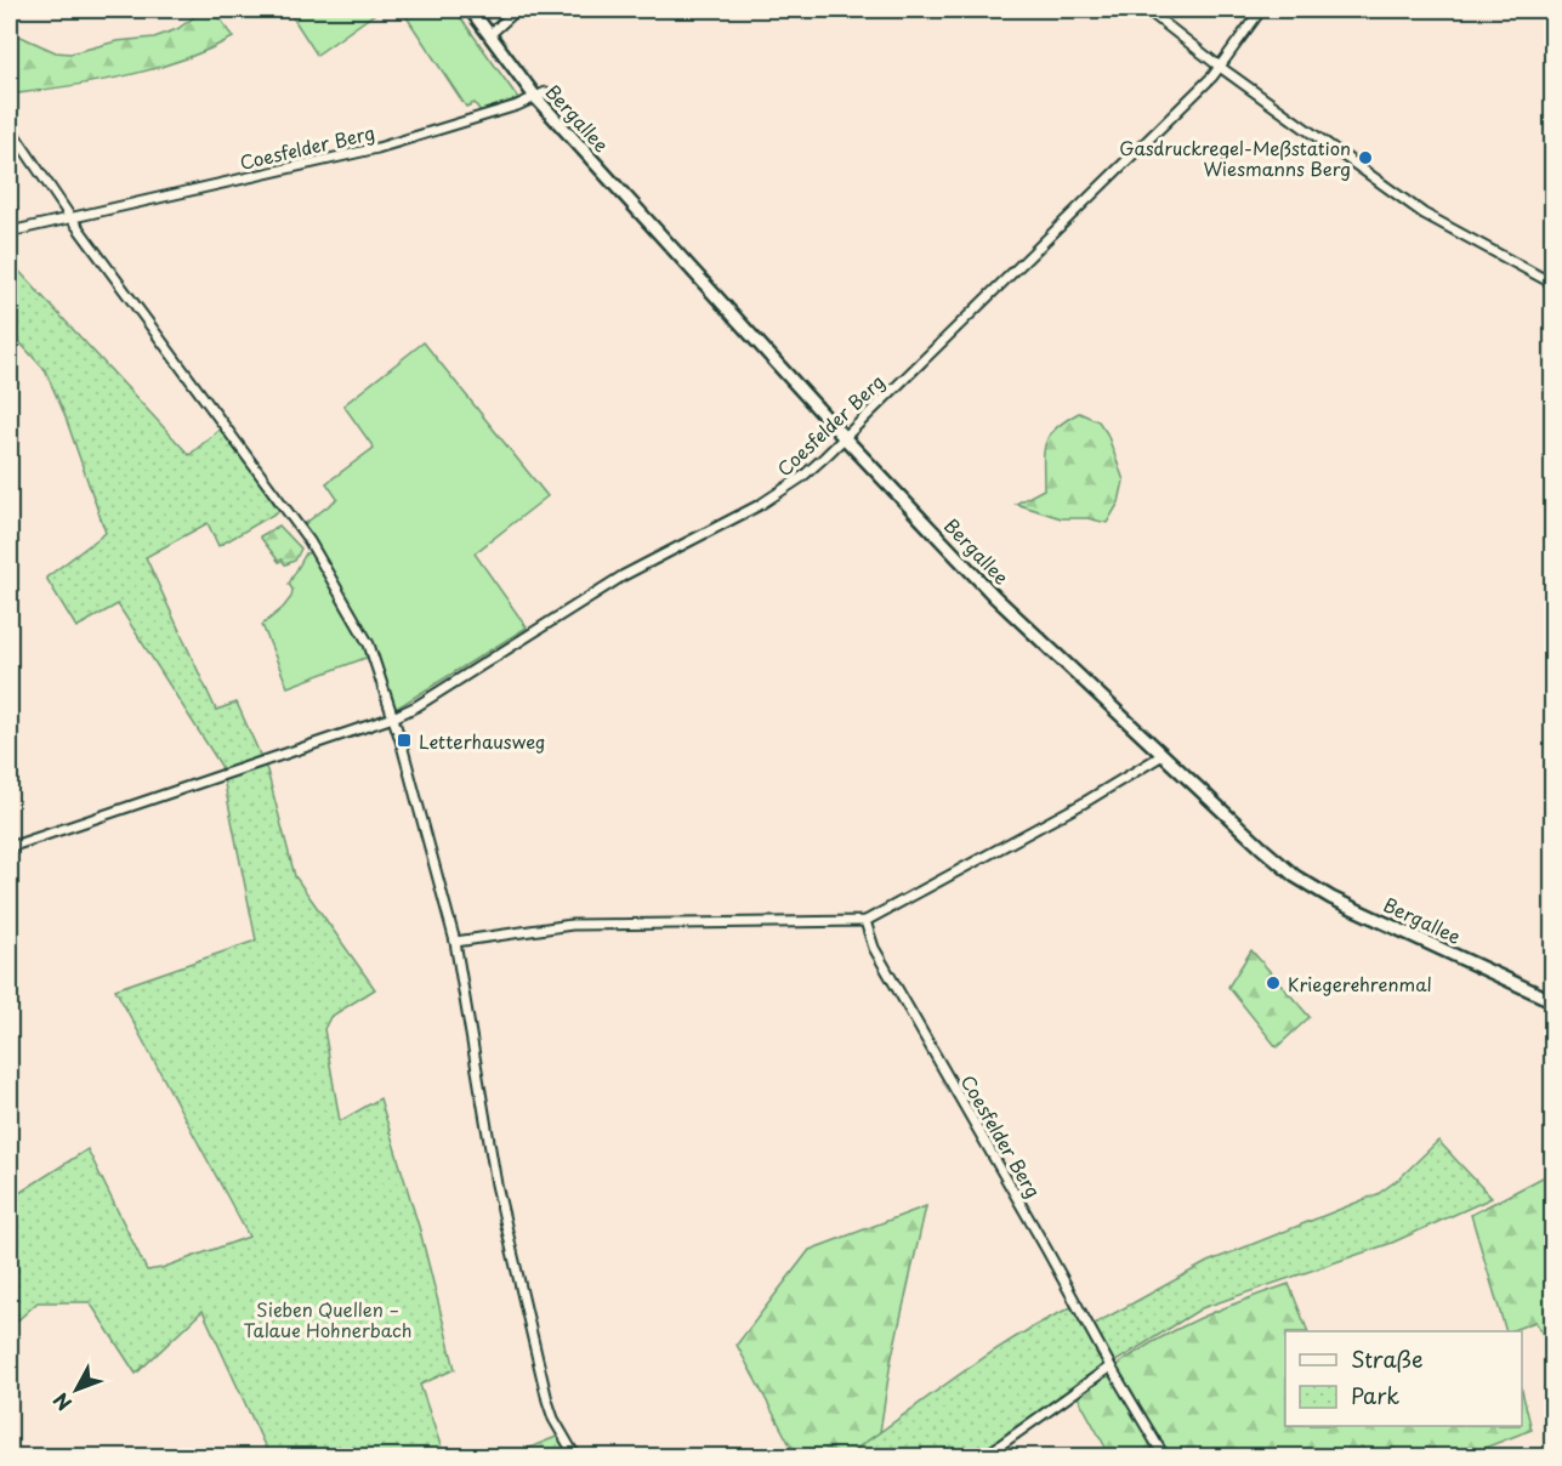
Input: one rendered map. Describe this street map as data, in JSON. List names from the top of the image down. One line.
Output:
{"streets":{"street":["Bergallee","Coesfelder Berg"]},"crossings":[["Bergallee","Coesfelder Berg"]],"parks":["Sieben Quellen – Talaue Hohnerbach"],"places":{"other":["Gasdruckregel-Meßstation Wiesmanns Berg","Kriegerehrenmal"],"transit":["Letterhausweg"]},"legend":["Straße","Park"],"north":"bottom left"}
